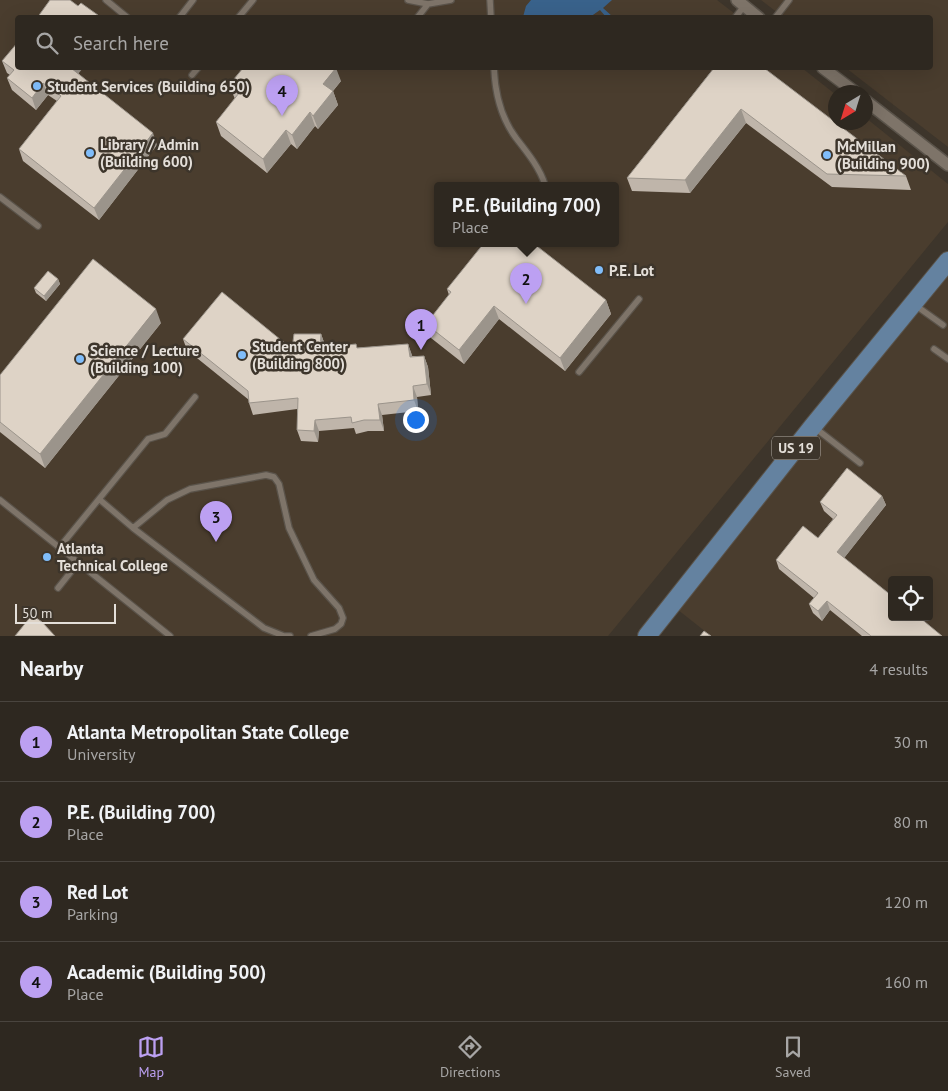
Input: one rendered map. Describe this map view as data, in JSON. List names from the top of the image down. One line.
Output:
{"streets":{"main road":["US 19"]},"places":["Student Services (Building 650)","Library / Admin (Building 600)","McMillan (Building 900)","P.E. Lot","Student Center (Building 800)","Science / Lecture (Building 100)","Atlanta Technical College"],"scale_bar":"50 m","north":"bottom left","page":{"search":"Search here","pins":["4","2","1","3"],"popup":["P.E. (Building 700)","Place"],"scale":"50 m","heading":["Nearby","4 results"],"list":[{"mark":"1","name":"Atlanta Metropolitan State College","note":"University","value":"30 m"},{"mark":"2","name":"P.E. (Building 700)","note":"Place","value":"80 m"},{"mark":"3","name":"Red Lot","note":"Parking","value":"120 m"},{"mark":"4","name":"Academic (Building 500)","note":"Place","value":"160 m"}],"nav":["Map","Directions","Saved"]}}
